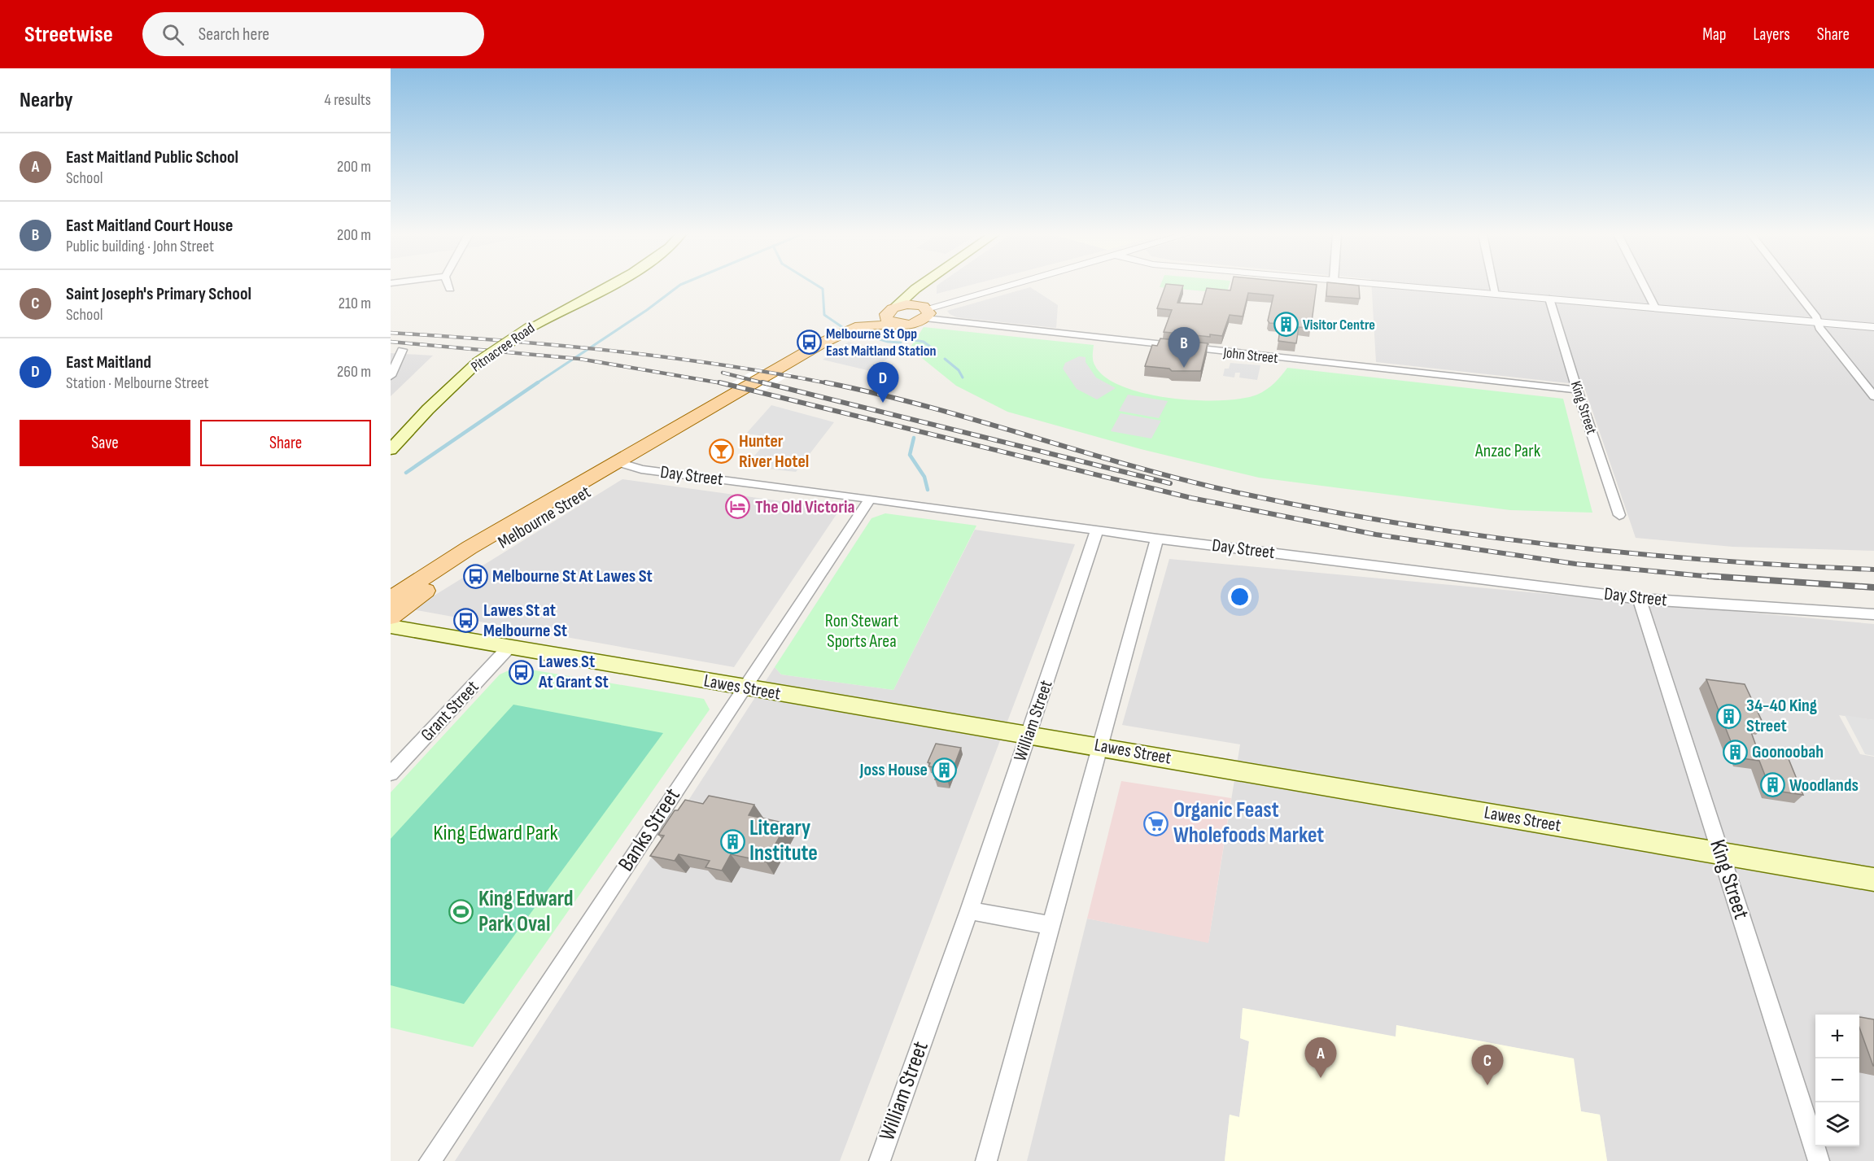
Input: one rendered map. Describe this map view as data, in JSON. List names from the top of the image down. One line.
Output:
{"streets":{"main road":["Pitnacree Road","Melbourne Street","Lawes Street"],"street":["John Street","King Street","Day Street","Grant Street","William Street","Banks Street"]},"crossings":[["John Street","King Street"],["John Street","Melbourne Street"],["King Street","Day Street"],["King Street","Lawes Street"],["Day Street","Melbourne Street"],["Day Street","William Street"],["Day Street","Banks Street"],["Lawes Street","Grant Street"],["Lawes Street","William Street"],["Lawes Street","Banks Street"]],"parks":["Anzac Park","Ron Stewart Sports Area","King Edward Park"],"places":{"building":["Visitor Centre","34-40 King Street","Goonoobah","Joss House","Woodlands","Literary Institute"],"bus stop":["Melbourne St Opp East Maitland Station","Melbourne St At Lawes St","Lawes St at Melbourne St","Lawes St At Grant St"],"bar":["Hunter River Hotel"],"hotel":["The Old Victoria"],"supermarket":["Organic Feast Wholefoods Market"],"sports":["King Edward Park Oval"]},"page":{"header":"Streetwise","search":"Search here","nav":["Map","Layers","Share"],"heading":["Nearby","4 results"],"list":[{"mark":"A","name":"East Maitland Public School","note":"School","value":"200 m"},{"mark":"B","name":"East Maitland Court House","note":"Public building · John Street","value":"200 m"},{"mark":"C","name":"Saint Joseph's Primary School","note":"School","value":"210 m"},{"mark":"D","name":"East Maitland","note":"Station · Melbourne Street","value":"260 m"}],"pins":["B","D","A","C"],"buttons":["Save","Share"],"map_buttons":["+","−"]}}
